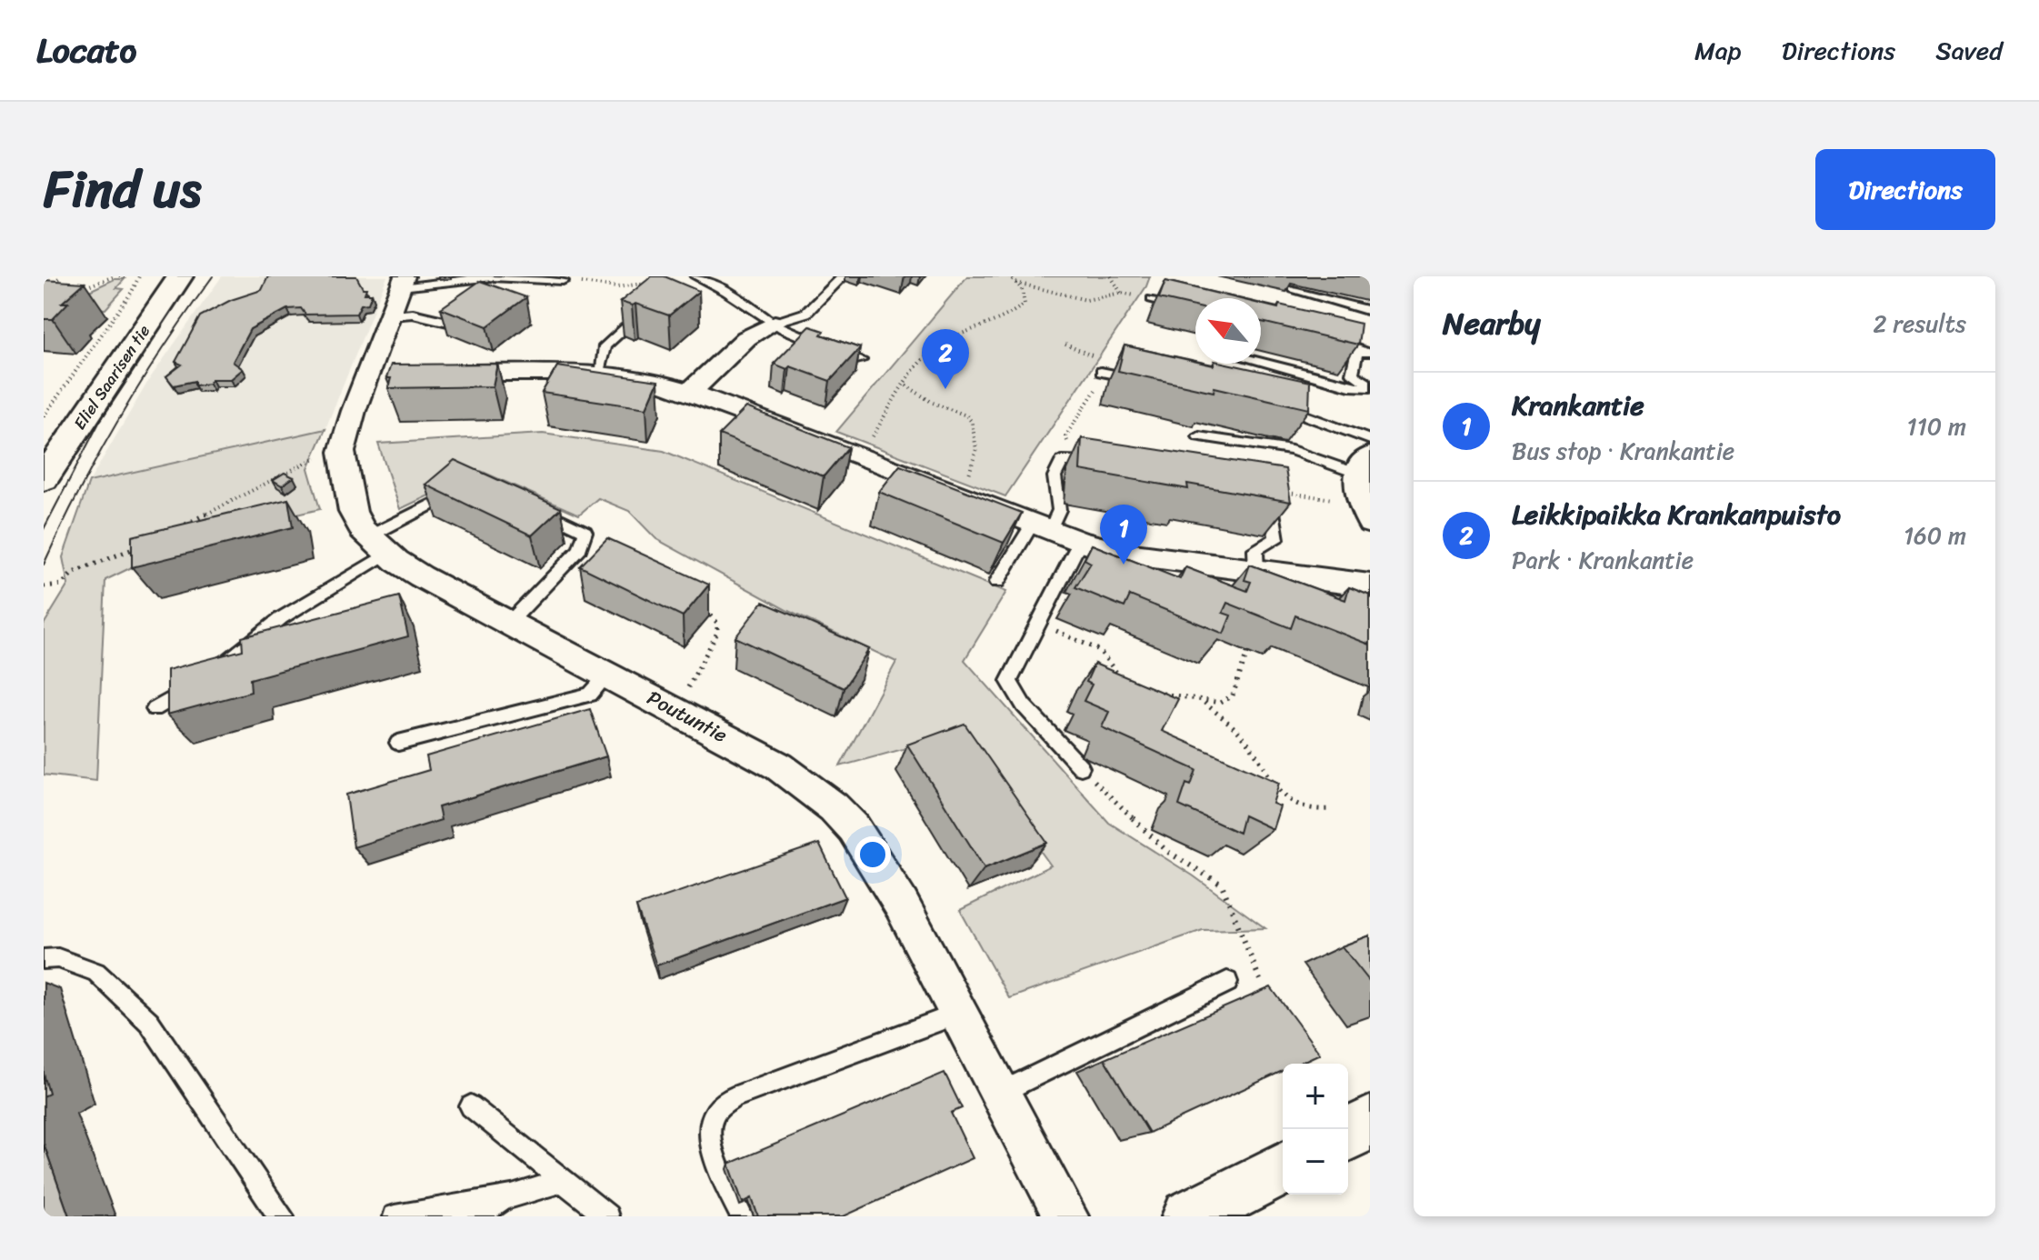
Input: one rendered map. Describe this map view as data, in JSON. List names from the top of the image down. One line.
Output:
{"streets":{"main road":["Eliel Saarisen tie"],"street":["Poutuntie"]},"north":"top left","page":{"header":"Locato","nav":["Map","Directions","Saved"],"title":"Find us","buttons":"Directions","heading":["Nearby","2 results"],"pins":["2","1"],"list":[{"mark":"1","name":"Krankantie","note":"Bus stop · Krankantie","value":"110 m"},{"mark":"2","name":"Leikkipaikka Krankanpuisto","note":"Park · Krankantie","value":"160 m"}],"map_buttons":["+","−"]}}
